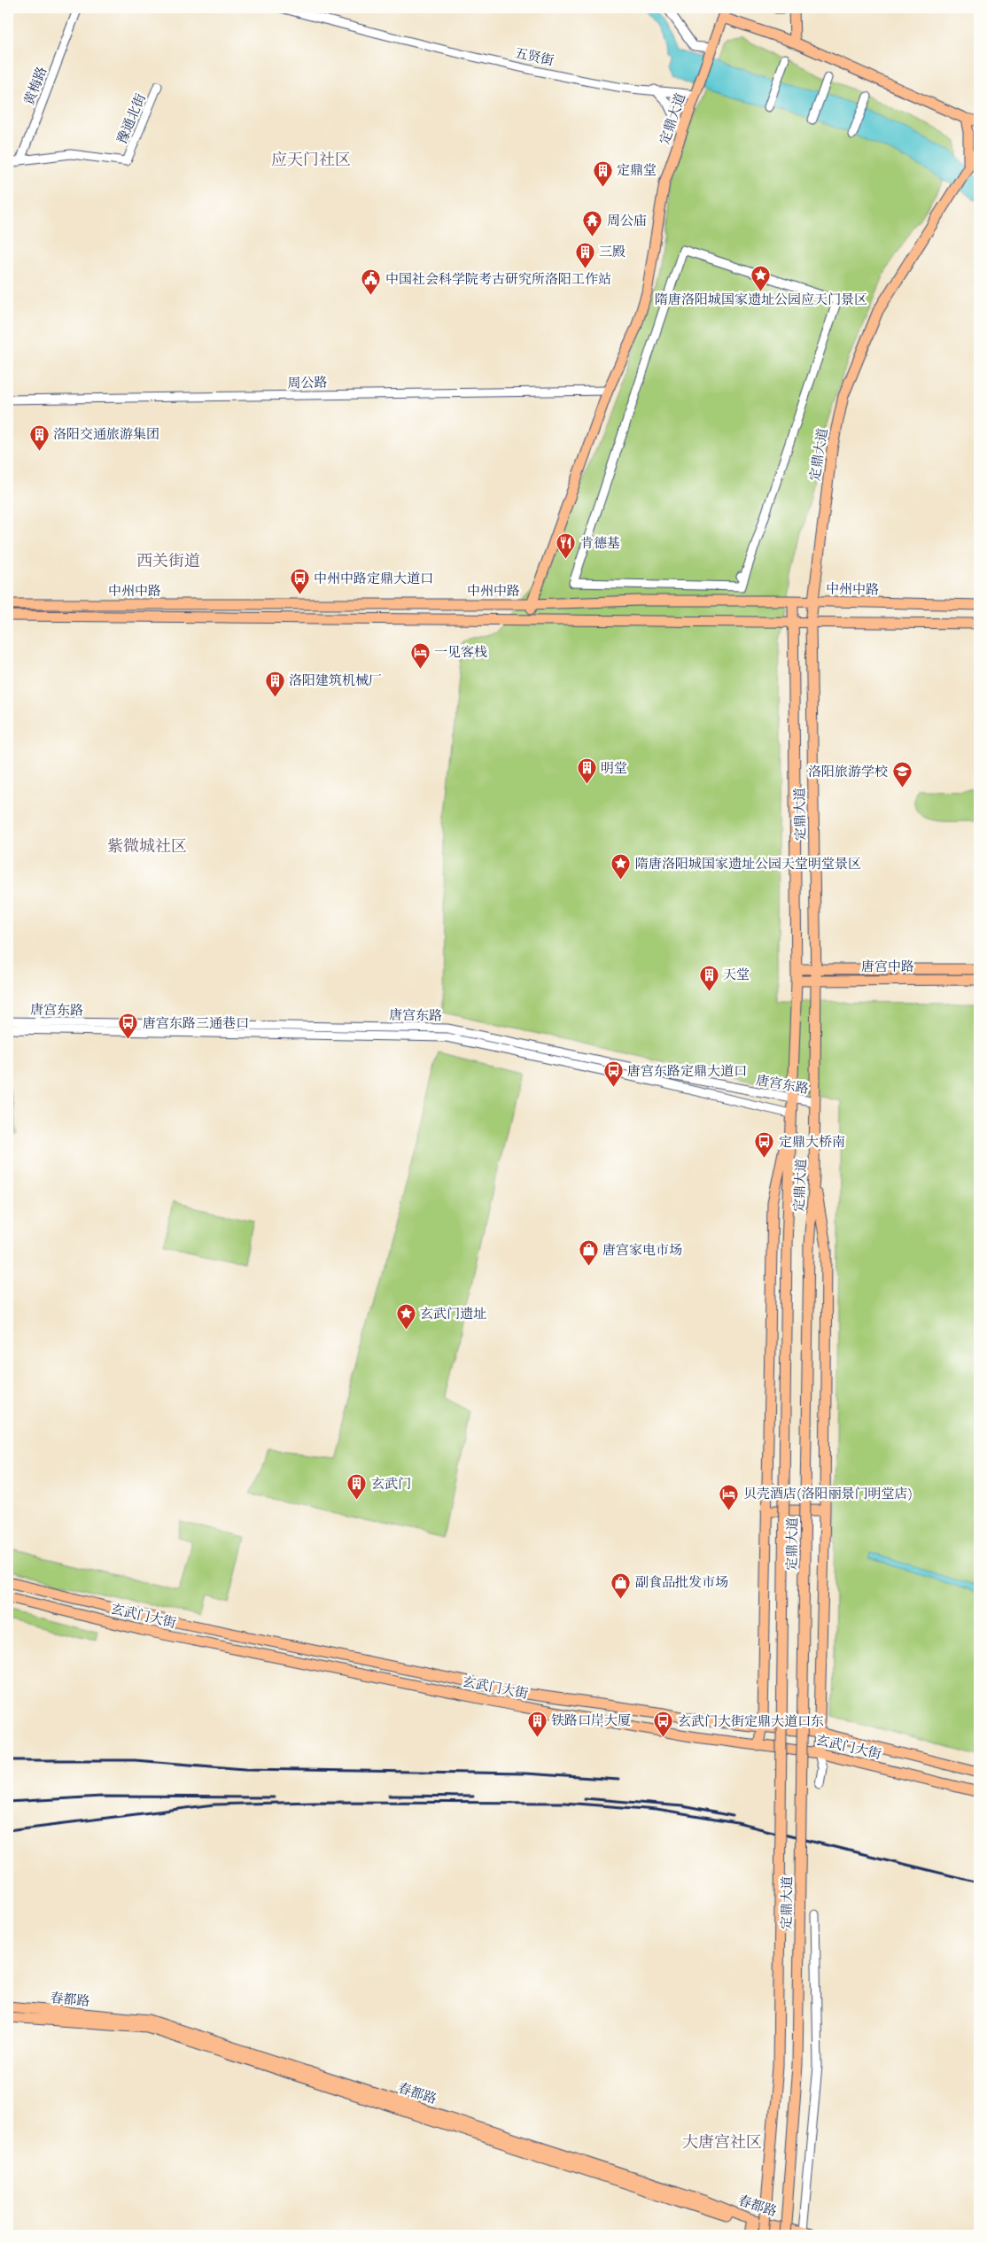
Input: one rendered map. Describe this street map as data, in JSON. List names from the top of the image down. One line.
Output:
{"streets":{"main road":["定鼎大道","中州中路","唐宫中路","玄武门大街","春都路"],"street":["五贤街","黄梅路","豫通北街","周公路","唐宫东路"]},"crossings":[["五贤街","定鼎大道"],["黄梅路","豫通北街"],["定鼎大道","周公路"],["定鼎大道","中州中路"],["定鼎大道","唐宫中路"],["定鼎大道","唐宫东路"],["定鼎大道","春都路"]],"districts":["应天门社区","西关街道","紫微城社区","大唐宫社区"],"places":{"building":["定鼎堂","三殿","洛阳交通旅游集团","洛阳建筑机械厂","明堂","天堂","玄武门","铁路口岸大厦"],"temple":["周公庙"],"place":["隋唐洛阳城国家遗址公园应天门景区","隋唐洛阳城国家遗址公园天堂明堂景区","玄武门遗址"],"public building":["中国社会科学院考古研究所洛阳工作站"],"restaurant":["肯德基"],"bus stop":["中州中路定鼎大道口","唐宫东路三通巷口","唐宫东路定鼎大道口","定鼎大桥南","玄武门大街定鼎大道口东"],"hotel":["一见客栈","贝壳酒店(洛阳丽景门明堂店)"],"school or university":["洛阳旅游学校"],"shop":["唐宫家电市场","副食品批发市场"]}}
